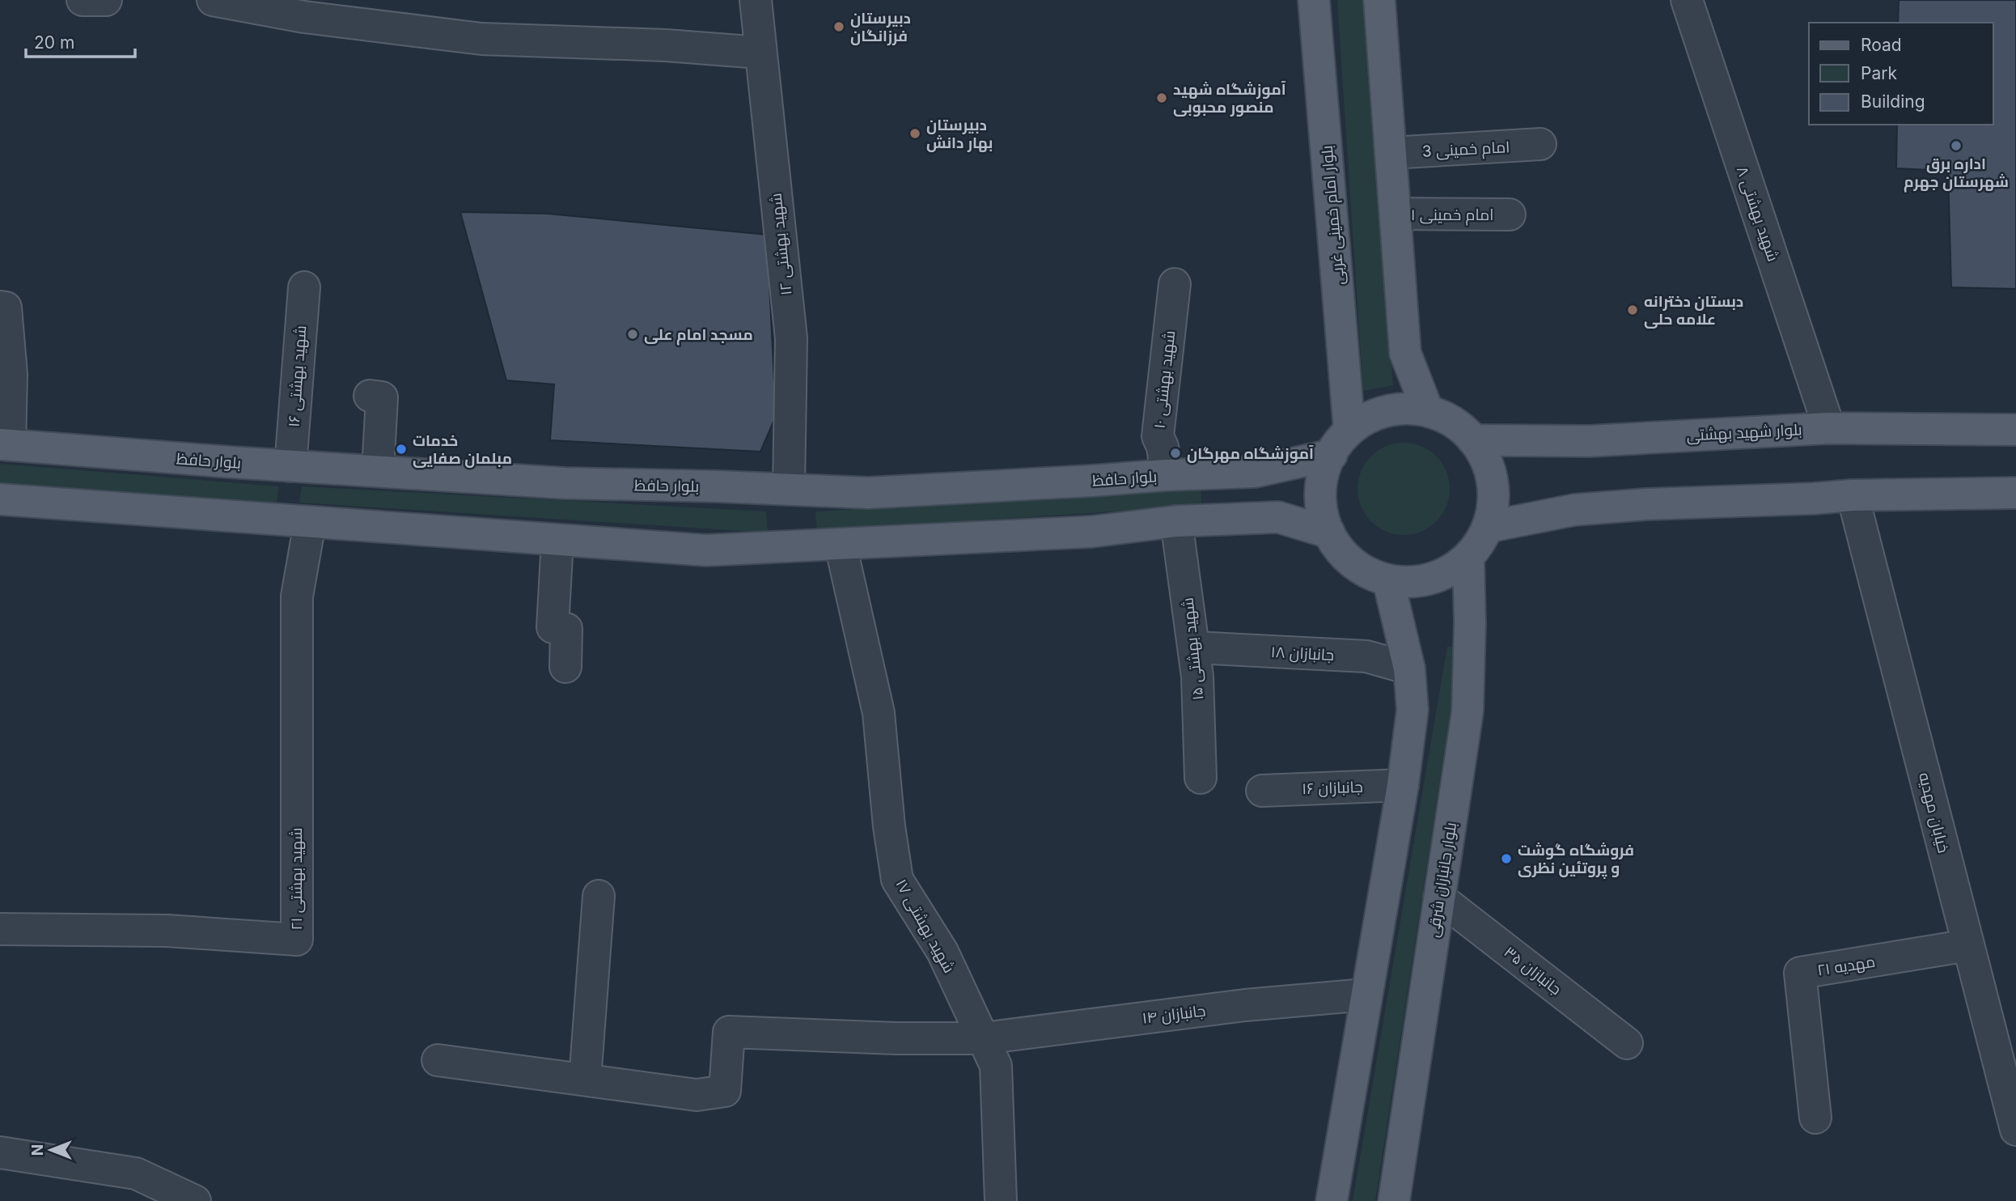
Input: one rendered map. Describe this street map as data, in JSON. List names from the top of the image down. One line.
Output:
{"streets":{"main road":["بلوار امام خمینی غربی","بلوار شهید بهشتی","بلوار حافظ","بلوار جانبازان شرقی"],"street":["امام خمینی 3","شهید بهشتی ۸","امام خمینی ۱","شهید بهشتی ۱۲","شهید بهشتی ۱۶","شهید بهشتی ۱۰","شهید بهشتی ۱۵","جانبازان ۱۸","جانبازان ۱۶","خیابان مهدیه","شهید بهشتی ۲۱","شهید بهشتی ۱۷","مهدیه ۲۱","جانبازان ۳۵","جانبازان ۱۴"]},"crossings":[["شهید بهشتی ۸","بلوار شهید بهشتی"],["بلوار امام خمینی غربی","بلوار شهید بهشتی"],["بلوار امام خمینی غربی","بلوار حافظ"],["بلوار امام خمینی غربی","بلوار جانبازان شرقی"],["شهید بهشتی ۱۲","بلوار حافظ"],["شهید بهشتی ۱۶","بلوار حافظ"],["شهید بهشتی ۱۰","بلوار حافظ"],["بلوار شهید بهشتی","بلوار حافظ"],["بلوار شهید بهشتی","بلوار جانبازان شرقی"],["بلوار حافظ","بلوار جانبازان شرقی"],["شهید بهشتی ۱۵","جانبازان ۱۸"],["خیابان مهدیه","مهدیه ۲۱"],["بلوار جانبازان شرقی","جانبازان ۳۵"],["شهید بهشتی ۱۷","جانبازان ۱۴"]],"places":["دبیرستان فرزانگان","آموزشگاه شهید منصور محبوبی","دبیرستان بهار دانش","اداره برق شهرستان جهرم","دبستان دخترانه علامه حلی","مسجد امام علی","خدمات مبلمان صفایی","آموزشگاه مهرگان","فروشگاه گوشت و پروتئین نظری"],"legend":["Road","Park","Building"],"scale_bar":"20 m","north":"left"}
